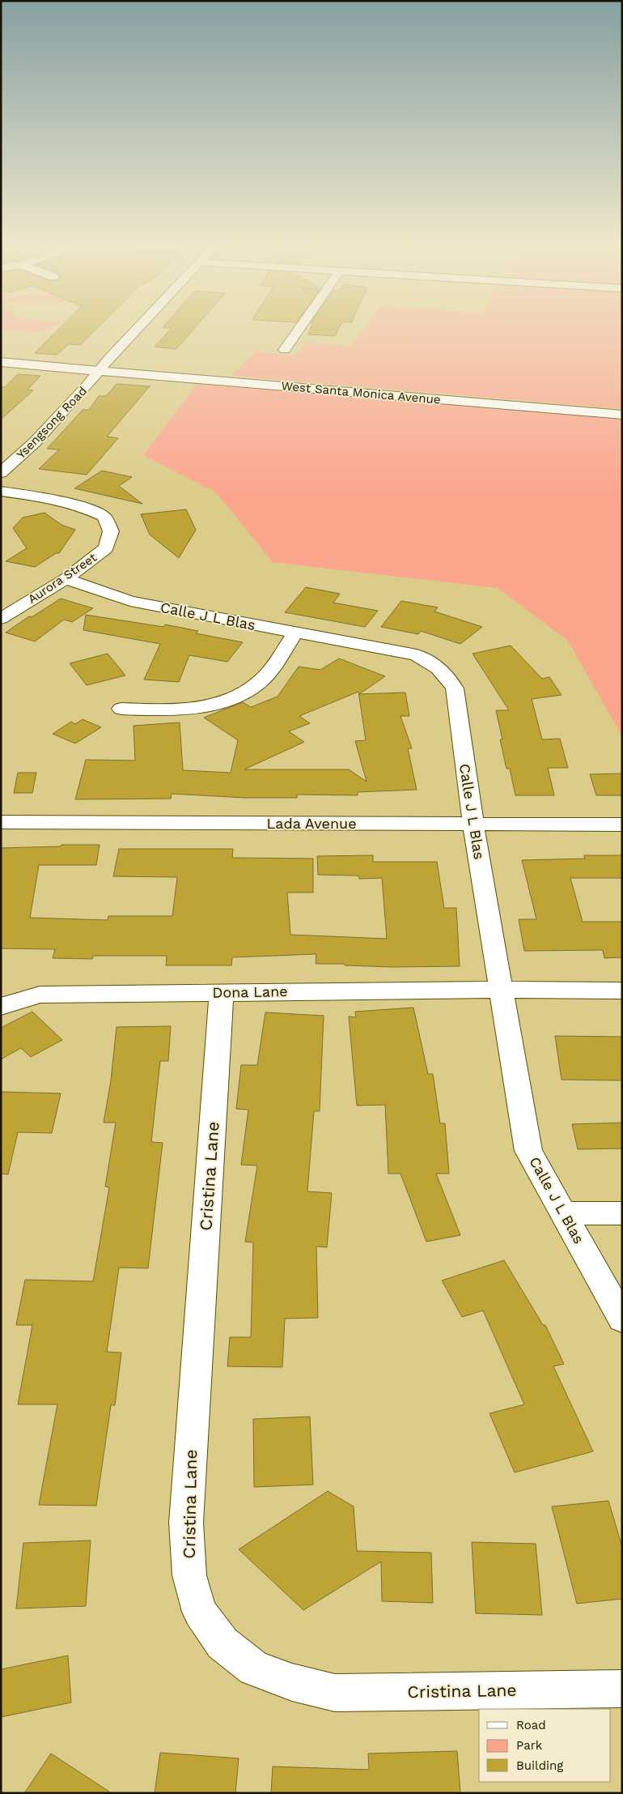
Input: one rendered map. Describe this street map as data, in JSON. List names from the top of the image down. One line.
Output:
{"streets":{"street":["West Santa Monica Avenue","Ysengsong Road","Aurora Street","Calle J L Blas","Lada Avenue","Dona Lane","Cristina Lane"]},"crossings":[["West Santa Monica Avenue","Ysengsong Road"],["Aurora Street","Calle J L Blas"],["Calle J L Blas","Lada Avenue"],["Calle J L Blas","Dona Lane"],["Dona Lane","Cristina Lane"]],"legend":["Road","Park","Building"]}
